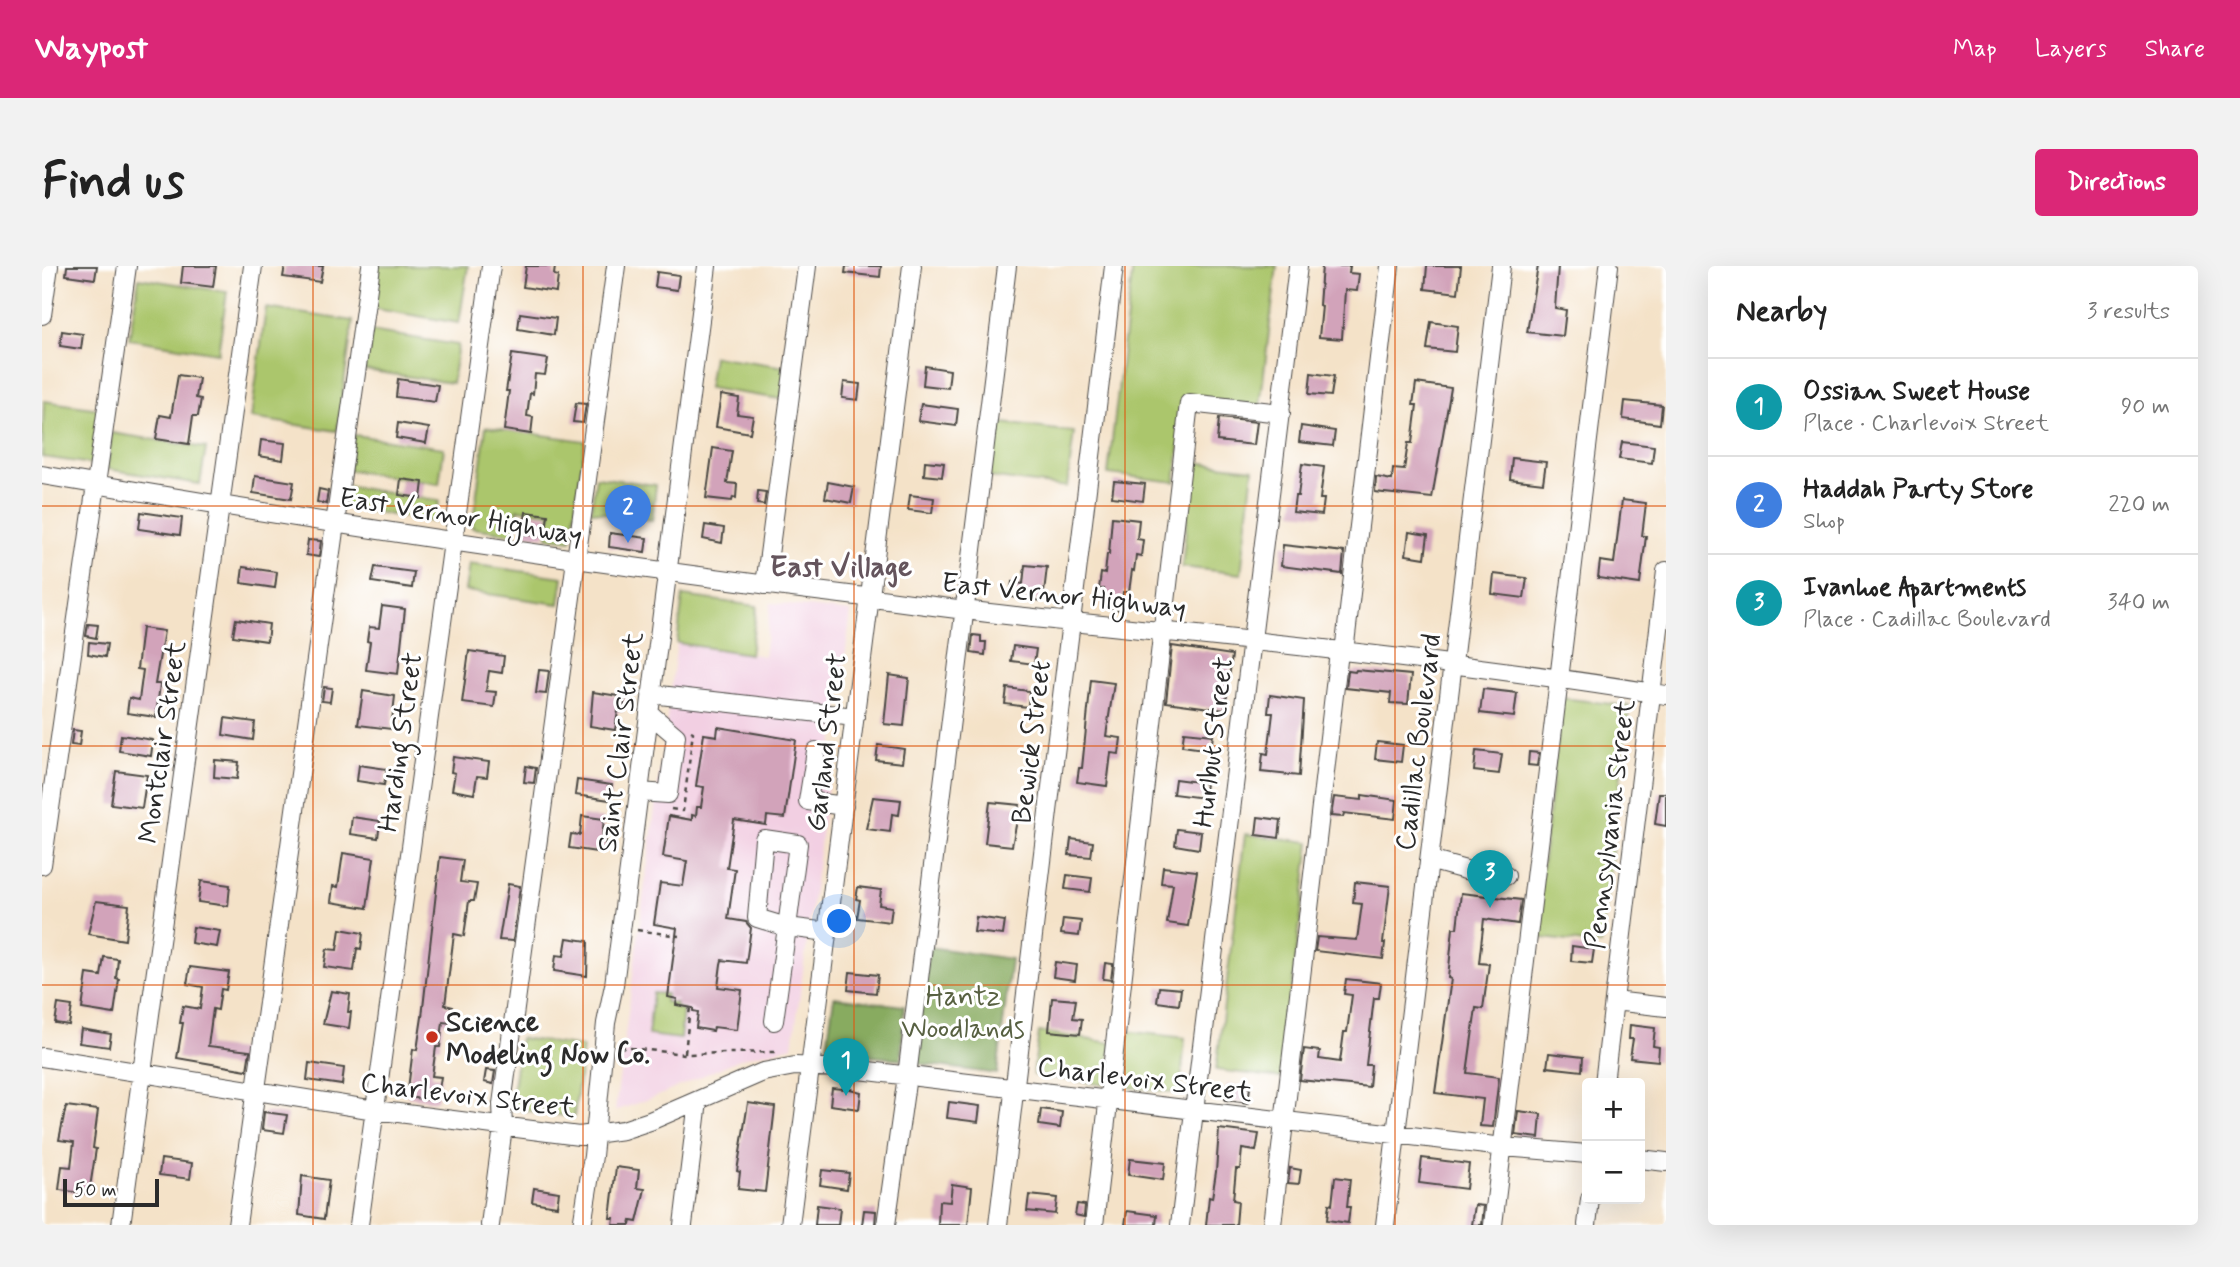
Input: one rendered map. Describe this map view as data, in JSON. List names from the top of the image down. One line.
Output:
{"streets":{"street":["East Vernor Highway","Montclair Street","Harding Street","Saint Clair Street","Garland Street","Bewick Street","Hurlbut Street","Cadillac Boulevard","Pennsylvania Street","Charlevoix Street"]},"crossings":[["East Vernor Highway","Montclair Street"],["East Vernor Highway","Harding Street"],["East Vernor Highway","Saint Clair Street"],["East Vernor Highway","Garland Street"],["East Vernor Highway","Bewick Street"],["East Vernor Highway","Hurlbut Street"],["East Vernor Highway","Cadillac Boulevard"],["East Vernor Highway","Pennsylvania Street"],["Montclair Street","Charlevoix Street"],["Harding Street","Charlevoix Street"],["Saint Clair Street","Charlevoix Street"],["Garland Street","Charlevoix Street"],["Bewick Street","Charlevoix Street"],["Hurlbut Street","Charlevoix Street"],["Cadillac Boulevard","Charlevoix Street"]],"districts":["East Village"],"parks":["Hantz Woodlands"],"places":["Science Modeling Now Co."],"scale_bar":"50 m","page":{"header":"Waypost","nav":["Map","Layers","Share"],"buttons":"Directions","title":"Find us","heading":["Nearby","3 results"],"list":[{"mark":"1","name":"Ossian Sweet House","note":"Place · Charlevoix Street","value":"90 m"},{"mark":"2","name":"Haddah Party Store","note":"Shop","value":"220 m"},{"mark":"3","name":"Ivanhoe Apartments","note":"Place · Cadillac Boulevard","value":"340 m"}],"pins":["2","3","1"],"map_buttons":["+","−"],"scale":"50 m"}}
